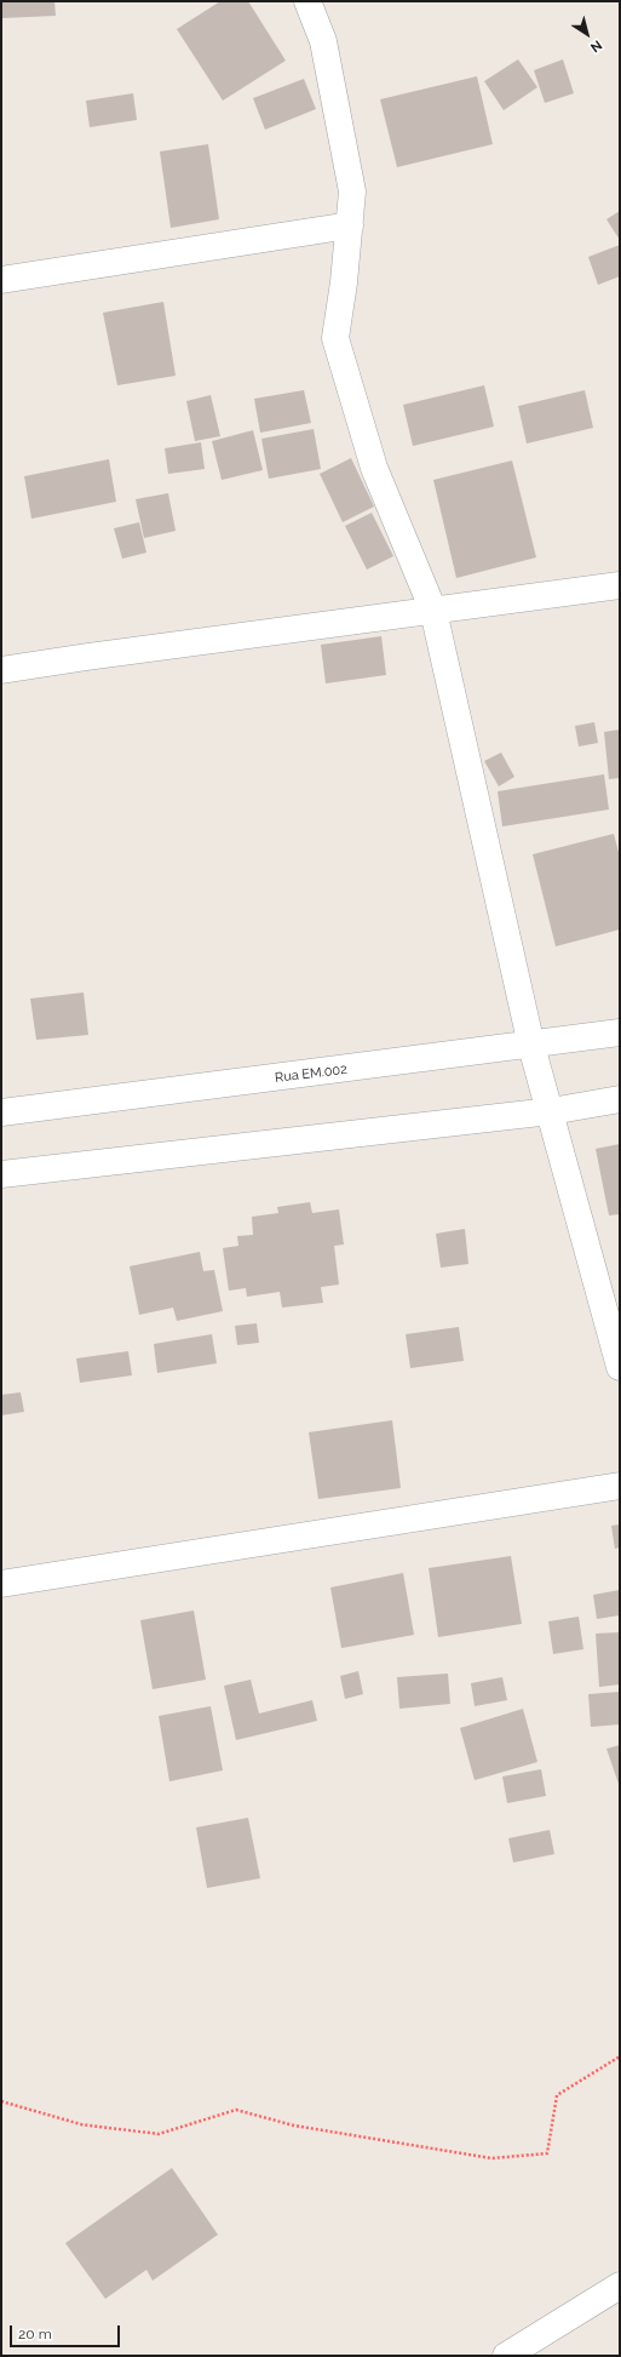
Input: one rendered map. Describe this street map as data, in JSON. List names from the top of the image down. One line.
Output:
{"streets":{"street":["Rua EM.002"]},"scale_bar":"20 m","north":"bottom right"}
